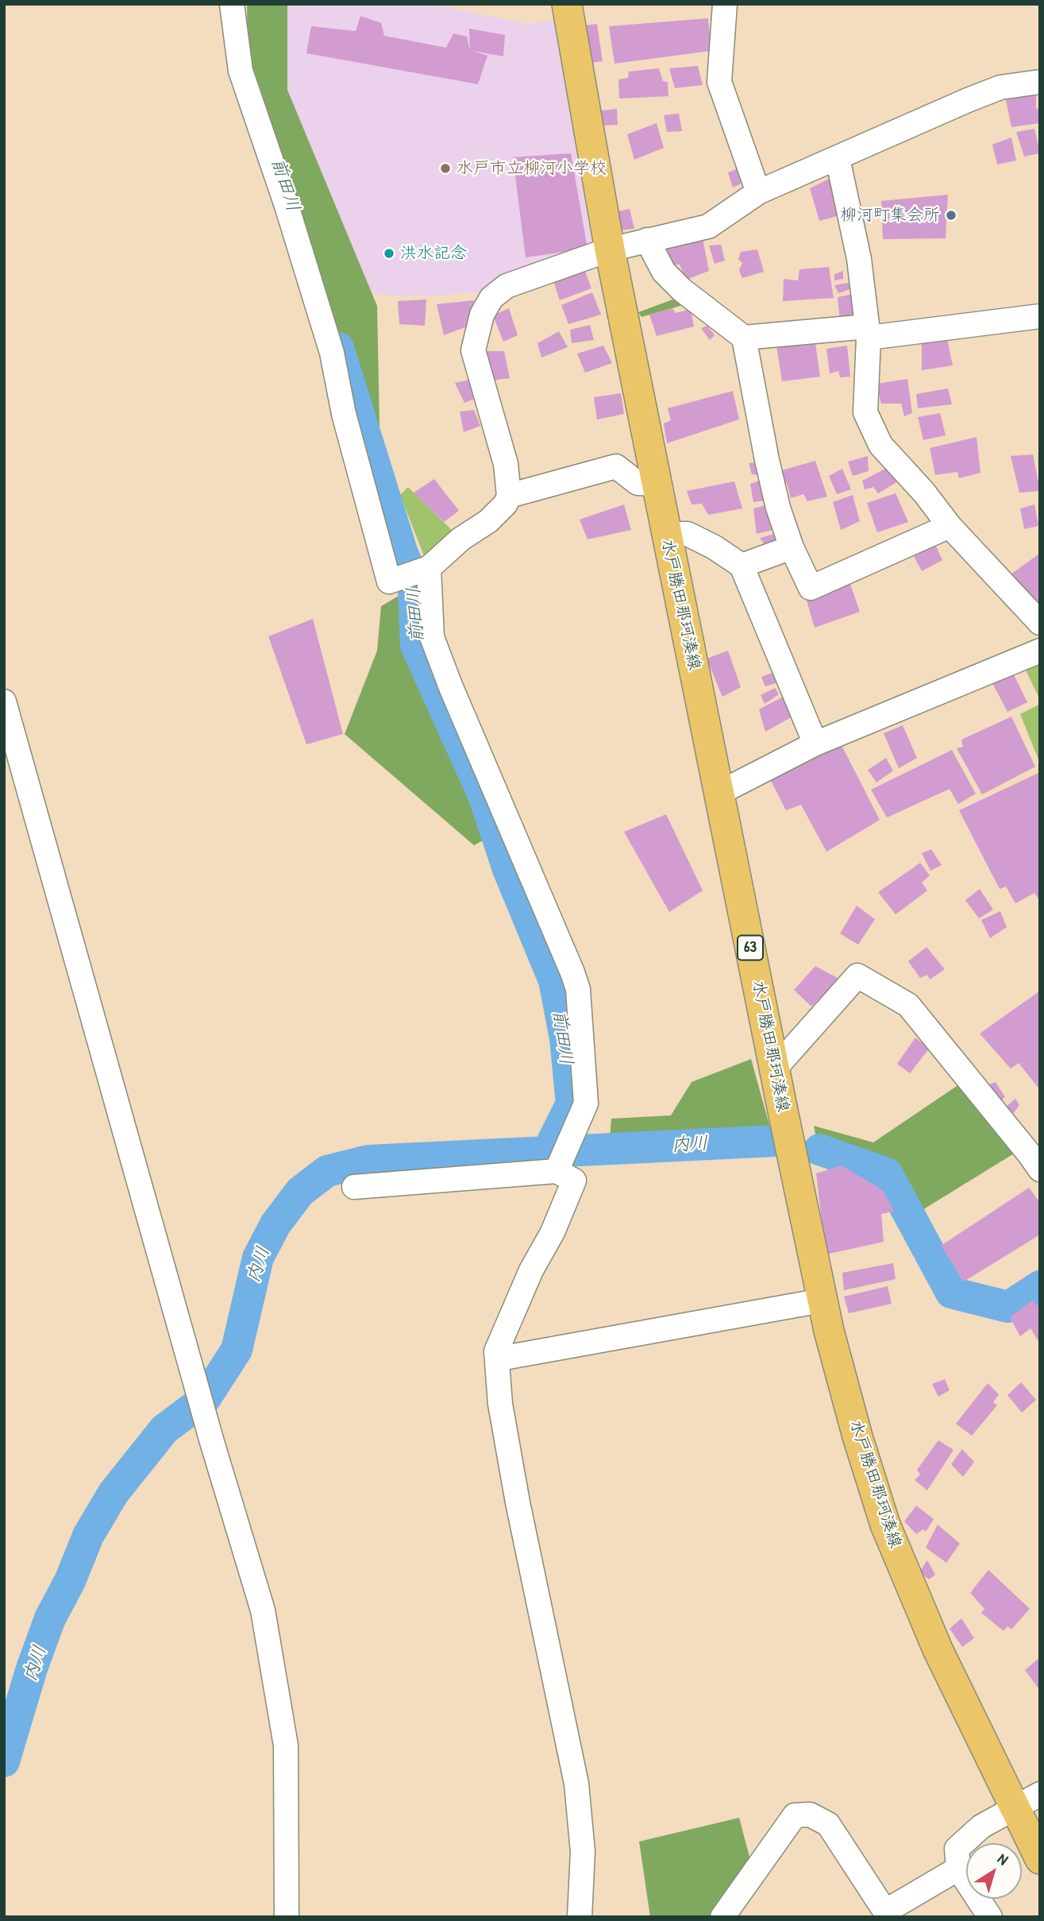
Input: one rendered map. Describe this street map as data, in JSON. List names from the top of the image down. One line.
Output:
{"streets":{"main road":["水戸勝田那珂湊線","63"]},"water":["前田川","内川"],"places":["水戸市立柳河小学校","柳河町集会所","洪水記念"],"north":"top right"}
